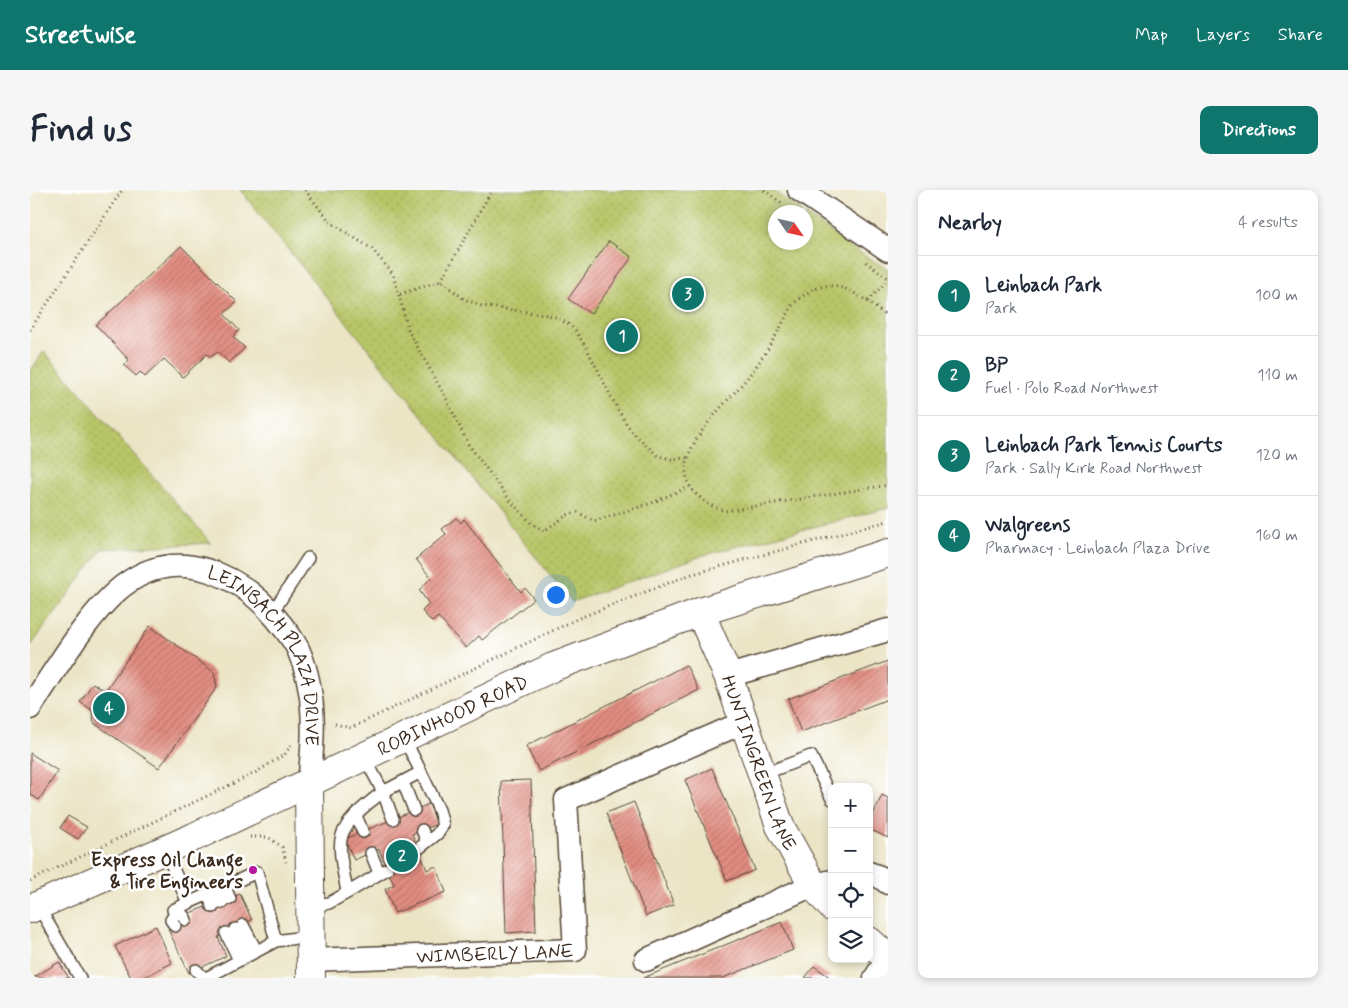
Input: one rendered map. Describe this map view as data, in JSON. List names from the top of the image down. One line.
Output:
{"streets":{"main road":["ROBINHOOD ROAD","HUNTINGREEN LANE"],"street":["LEINBACH PLAZA DRIVE","WIMBERLY LANE"]},"crossings":[["LEINBACH PLAZA DRIVE","ROBINHOOD ROAD"],["ROBINHOOD ROAD","HUNTINGREEN LANE"],["HUNTINGREEN LANE","WIMBERLY LANE"]],"places":["Express Oil Change & Tire Engineers"],"north":"bottom right","page":{"header":"Streetwise","nav":["Map","Layers","Share"],"buttons":"Directions","title":"Find us","heading":["Nearby","4 results"],"list":[{"mark":"1","name":"Leinbach Park","note":"Park","value":"100 m"},{"mark":"2","name":"BP","note":"Fuel · Polo Road Northwest","value":"110 m"},{"mark":"3","name":"Leinbach Park Tennis Courts","note":"Park · Sally Kirk Road Northwest","value":"120 m"},{"mark":"4","name":"Walgreens","note":"Pharmacy · Leinbach Plaza Drive","value":"160 m"}],"pins":["3","1","4","2"],"map_buttons":["+","−"]}}
